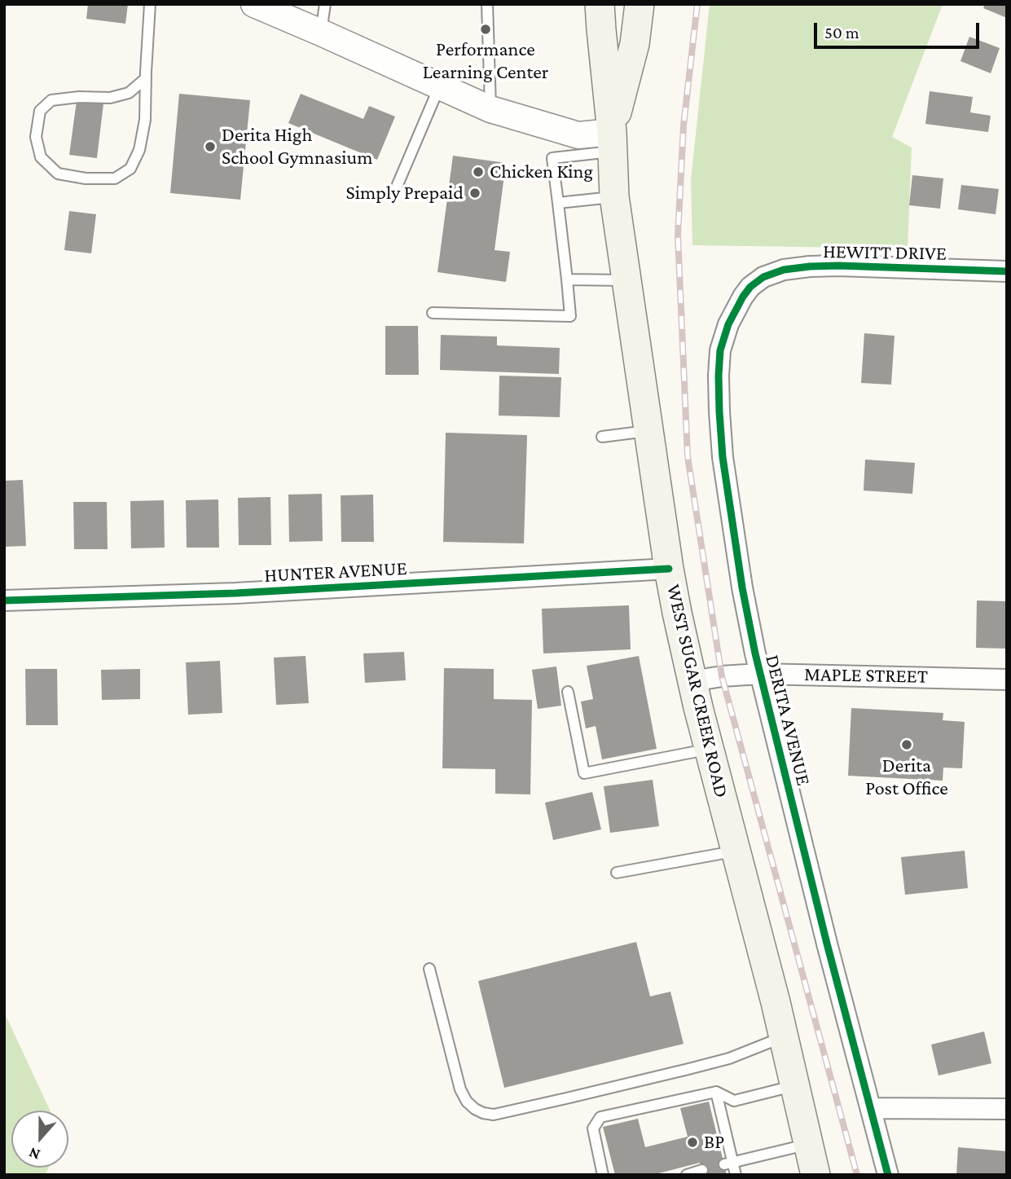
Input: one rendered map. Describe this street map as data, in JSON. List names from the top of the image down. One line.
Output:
{"streets":{"main road":["WEST SUGAR CREEK ROAD"],"street":["HEWITT DRIVE","HUNTER AVENUE","MAPLE STREET","DERITA AVENUE"]},"crossings":[["HEWITT DRIVE","DERITA AVENUE"],["HUNTER AVENUE","WEST SUGAR CREEK ROAD"],["MAPLE STREET","WEST SUGAR CREEK ROAD"],["MAPLE STREET","DERITA AVENUE"]],"places":["Performance Learning Center","Derita High School Gymnasium","Chicken King","Simply Prepaid","Derita Post Office","BP"],"scale_bar":"50 m","north":"bottom"}
